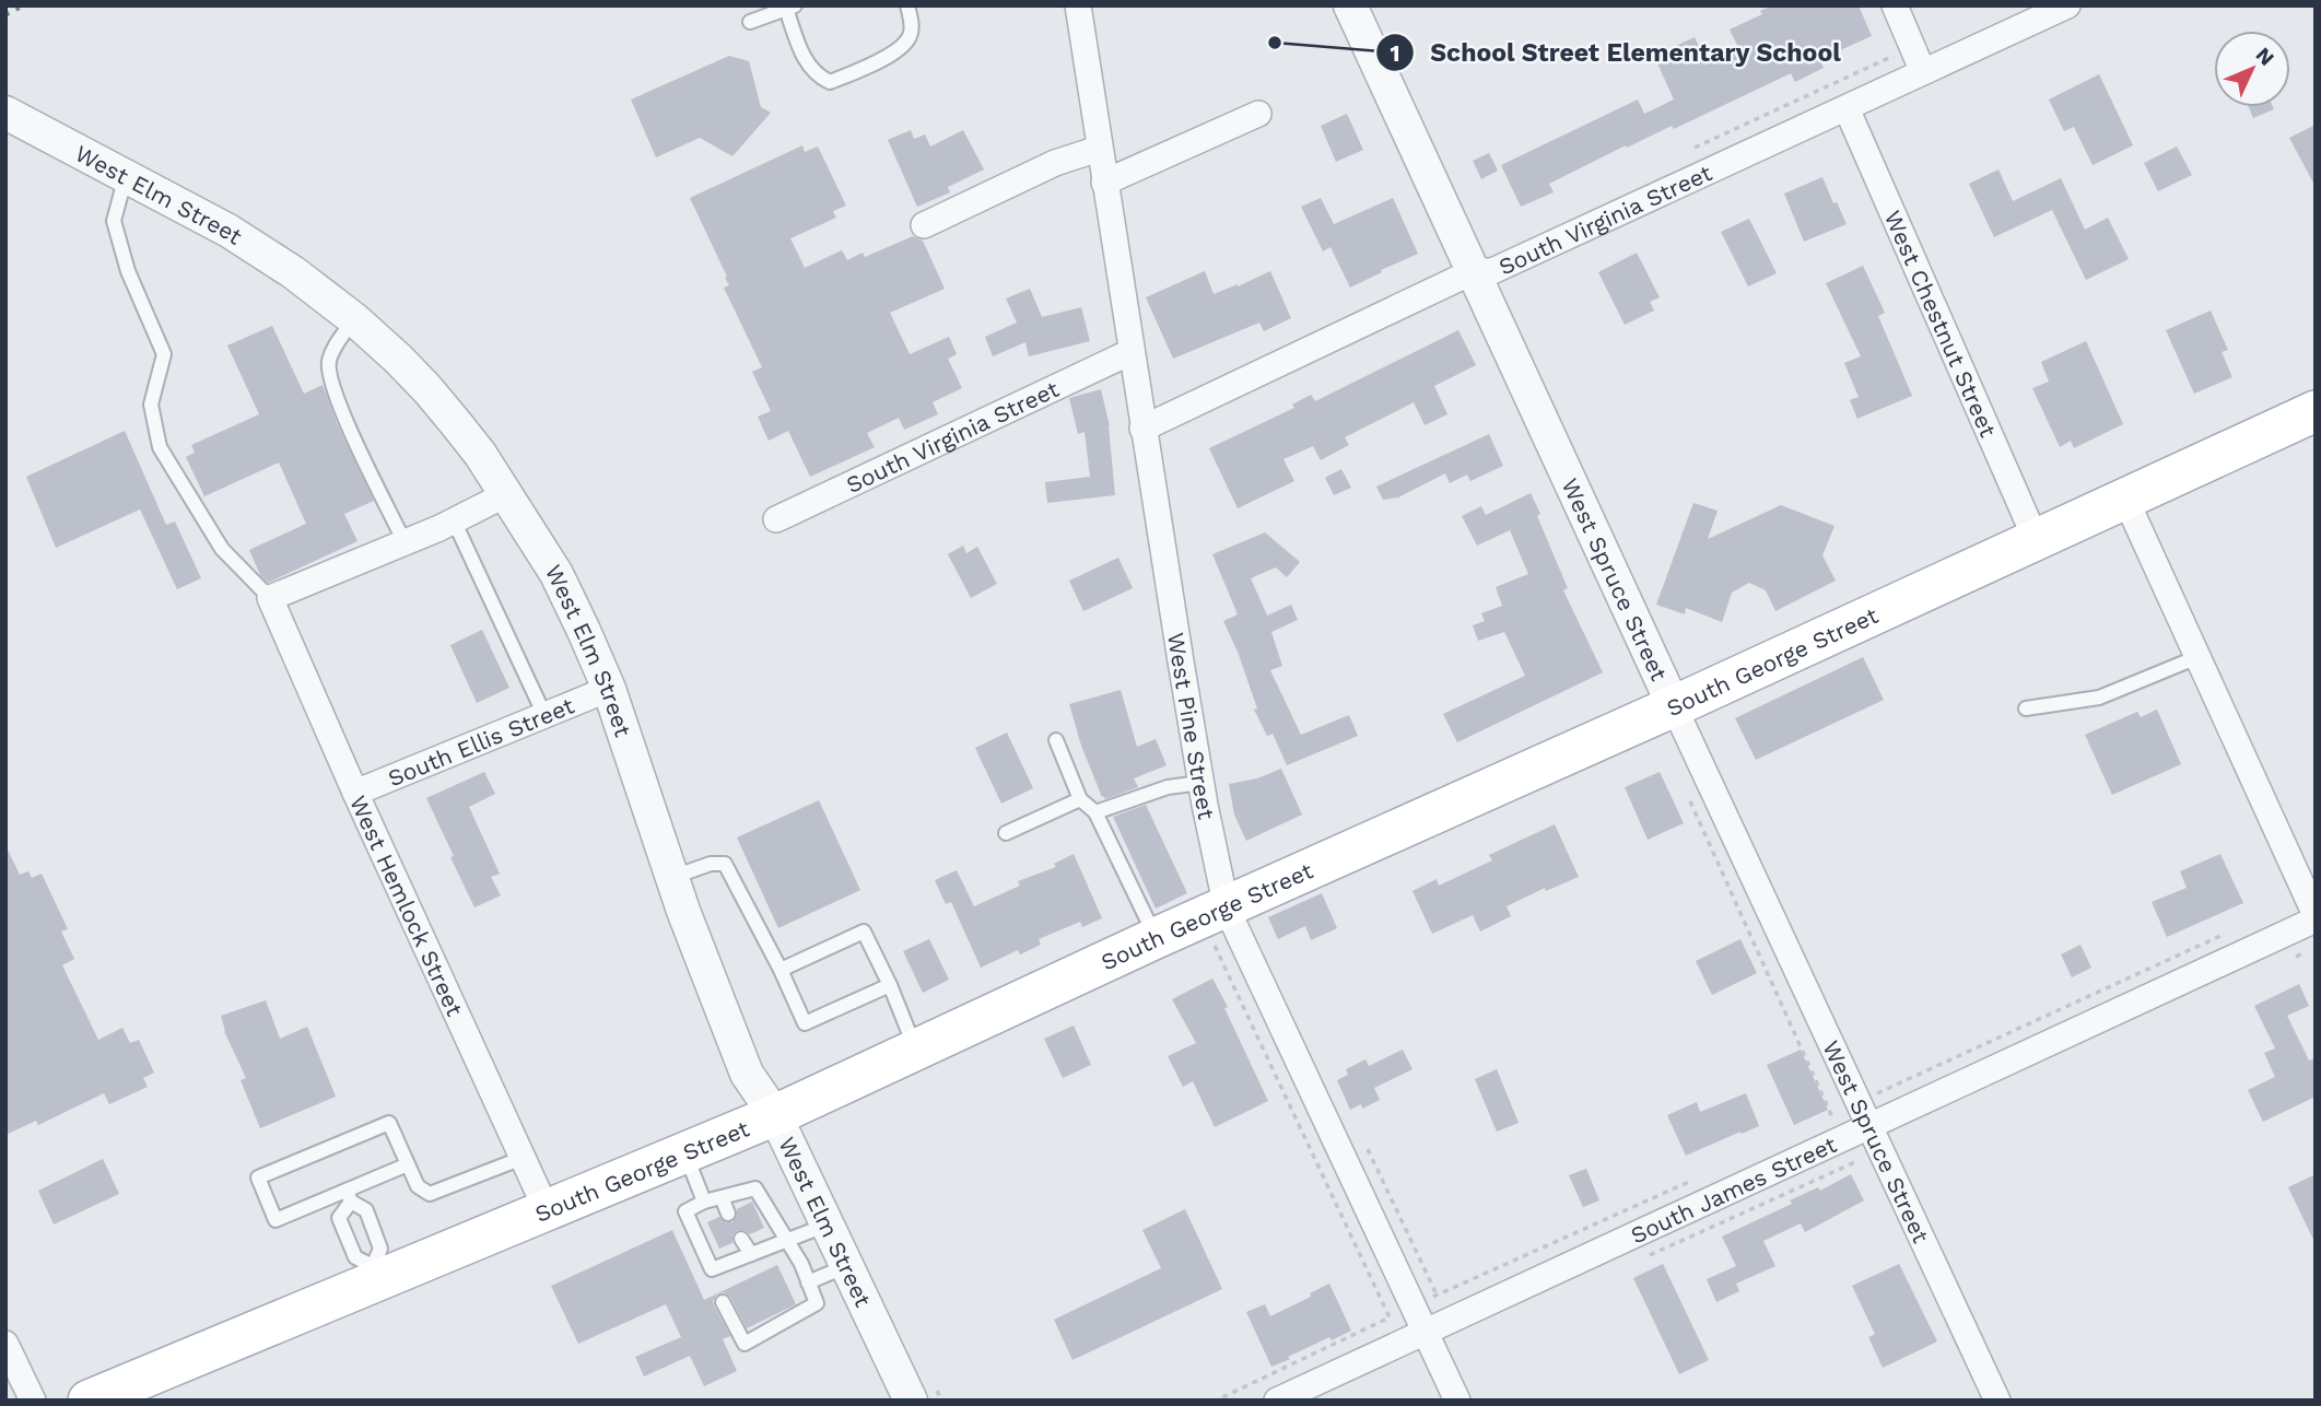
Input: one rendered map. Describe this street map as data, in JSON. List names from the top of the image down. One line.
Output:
{"streets":{"main road":["South George Street"],"street":["West Elm Street","South Virginia Street","West Chestnut Street","West Spruce Street","West Pine Street","South Ellis Street","West Hemlock Street","South James Street"]},"crossings":[["West Elm Street","South George Street"],["West Elm Street","South Ellis Street"],["South Virginia Street","West Chestnut Street"],["South Virginia Street","West Spruce Street"],["South Virginia Street","West Pine Street"],["West Chestnut Street","South George Street"],["West Spruce Street","South George Street"],["West Spruce Street","South James Street"],["South George Street","West Pine Street"],["South George Street","West Hemlock Street"],["West Pine Street","South James Street"],["South Ellis Street","West Hemlock Street"]],"places":["School Street Elementary School"],"north":"top right"}
